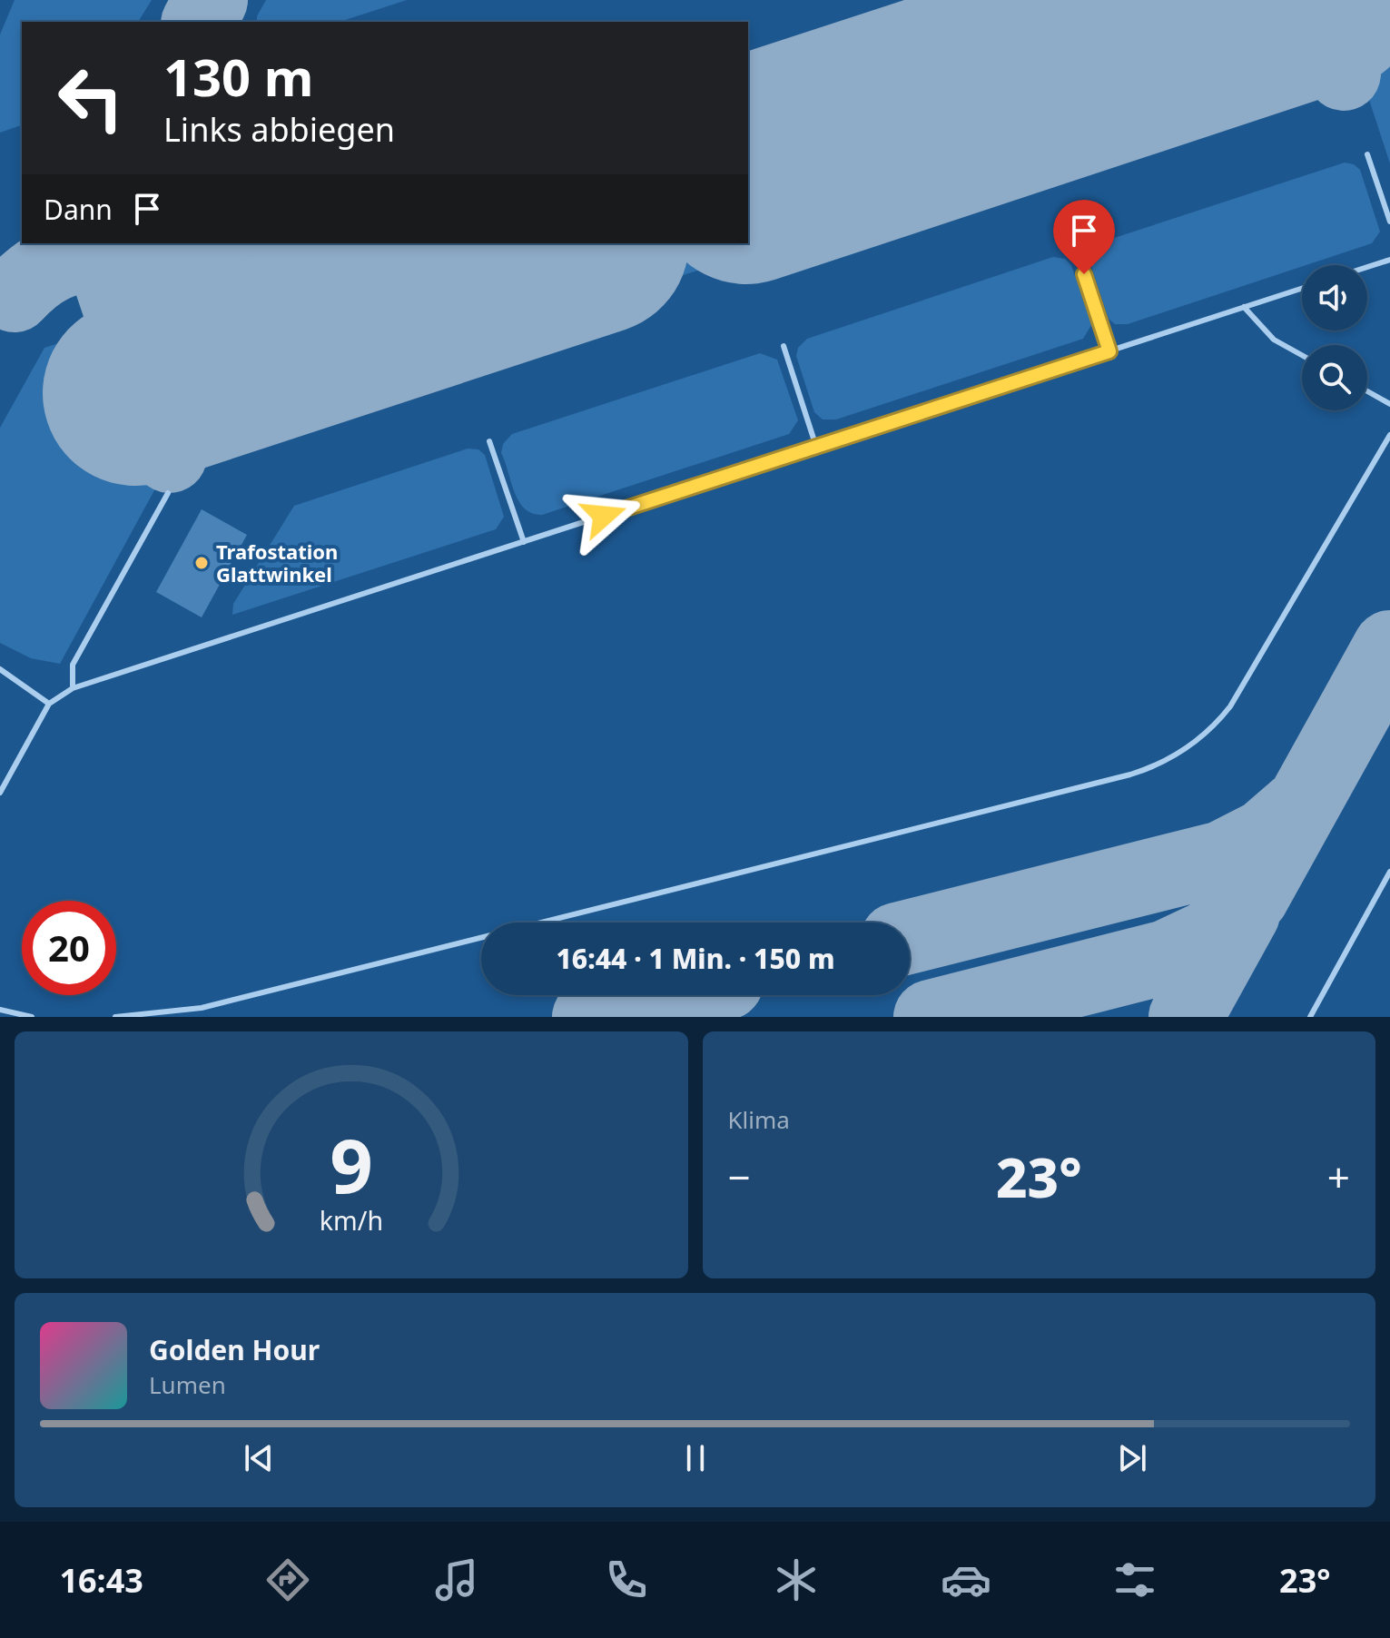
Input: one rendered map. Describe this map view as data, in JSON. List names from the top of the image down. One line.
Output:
{"places":["Trafostation Glattwinkel"],"page":{"turn":["130 m","Links abbiegen"],"then":"Dann","limit":"20","trip":"16:44 · 1 Min. · 150 m","tile":"Klima","heat":["−","23°","+"],"song":["Golden Hour","Lumen"],"tabs":["16:43","23°"],"gauge":["9","km/h"]}}
